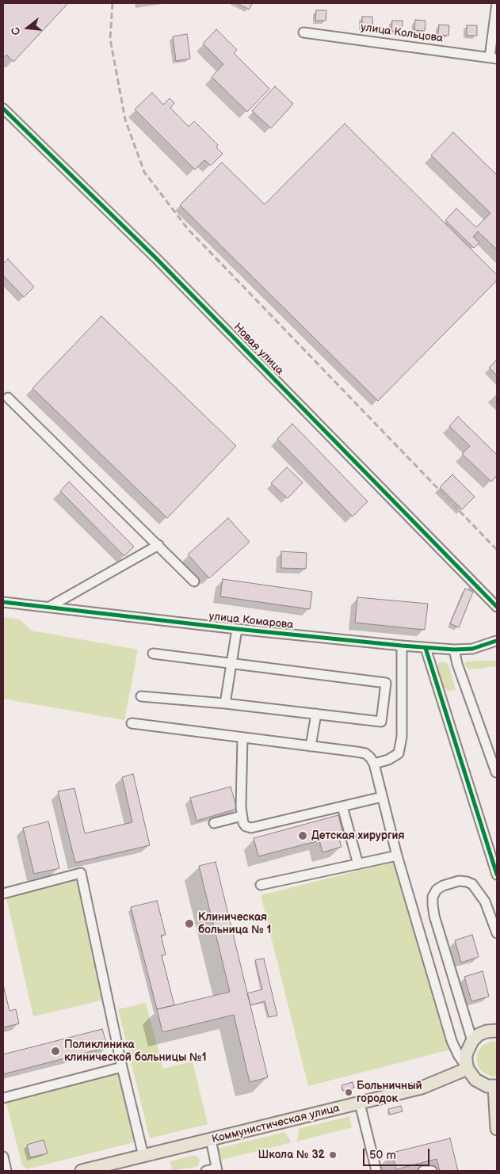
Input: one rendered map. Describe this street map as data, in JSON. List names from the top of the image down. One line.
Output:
{"streets":{"main road":["Коммунистическая улица"],"street":["улица Кольцова","Новая улица","улица Комарова"]},"places":["Детская хирургия","Клиническая больница № 1","Поликлиника клинической больницы №1","Больничный городок","Школа № 32"],"scale_bar":"50 m","north":"left"}
